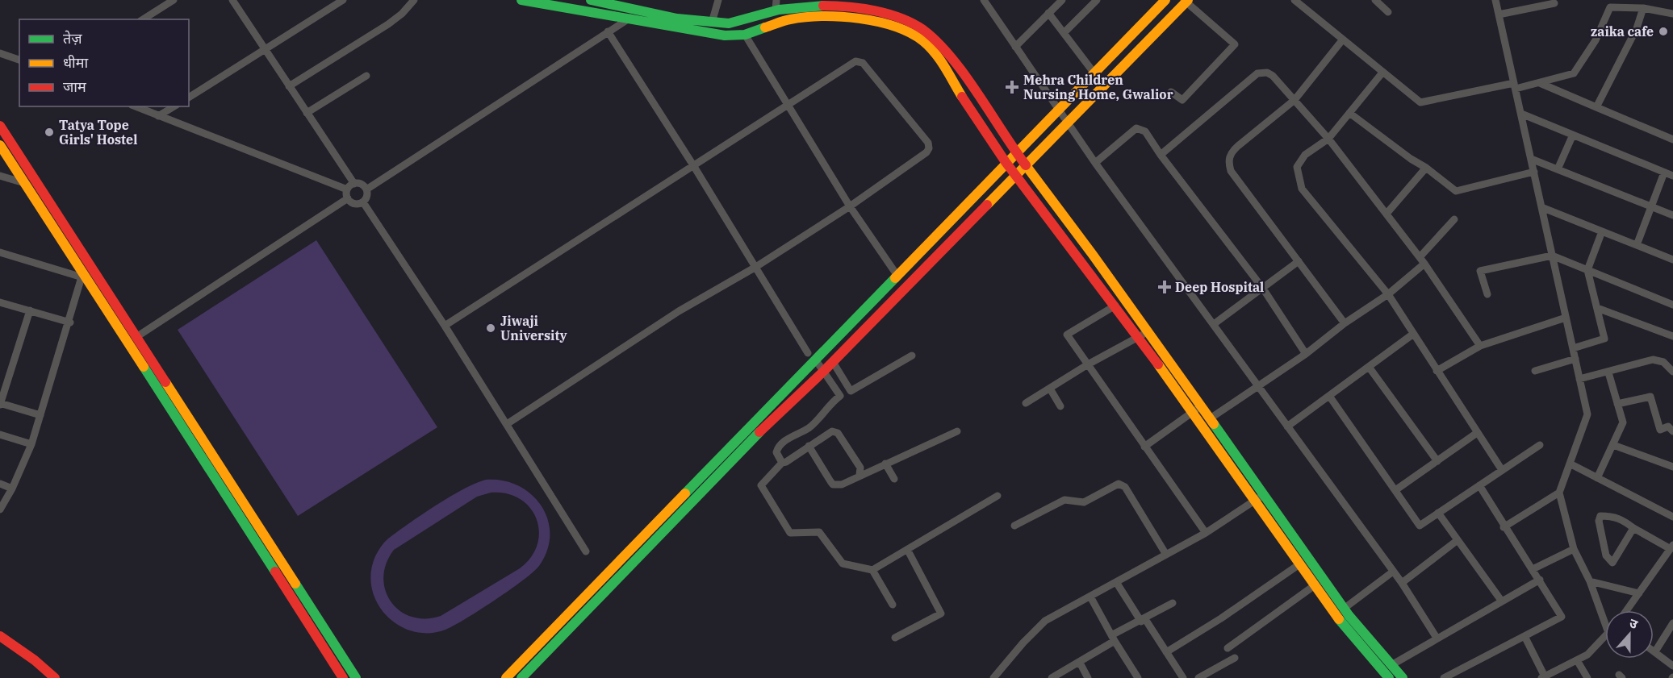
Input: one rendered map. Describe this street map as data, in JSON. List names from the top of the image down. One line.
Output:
{"places":{"other":["zaika cafe","Tatya Tope Girls' Hostel","Jiwaji University"],"health":["Mehra Children Nursing Home, Gwalior","Deep Hospital"]},"legend":["तेज़","धीमा","जाम"],"north":"top"}
